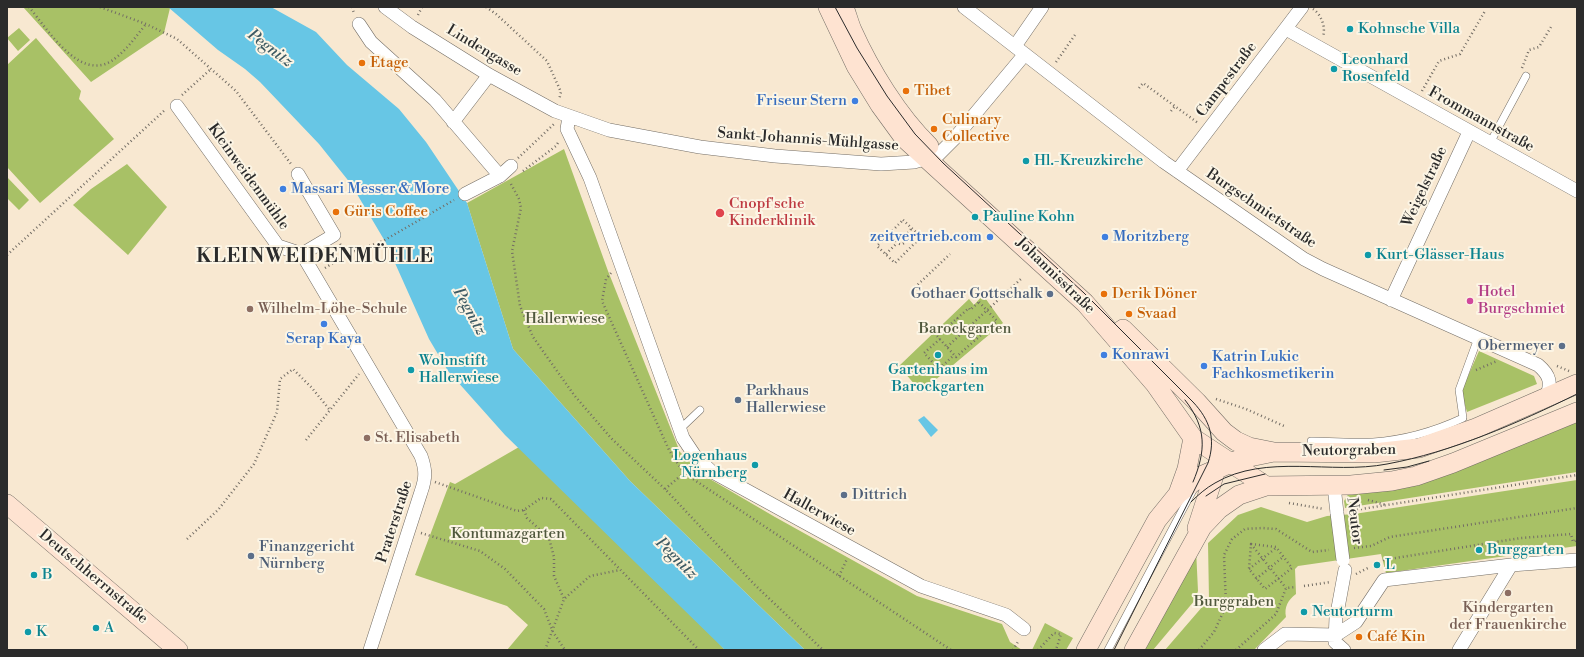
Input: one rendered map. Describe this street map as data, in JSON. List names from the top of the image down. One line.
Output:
{"streets":{"main road":["Johannisstraße","Neutorgraben","Deutschherrnstraße"],"street":["Lindengasse","Campestraße","Frommannstraße","Sankt-Johannis-Mühlgasse","Kleinweidenmühle","Weigelstraße","Burgschmietstraße","Hallerwiese","Neutor","Praterstraße"]},"crossings":[["Lindengasse","Sankt-Johannis-Mühlgasse"],["Lindengasse","Hallerwiese"],["Campestraße","Frommannstraße"],["Campestraße","Burgschmietstraße"],["Frommannstraße","Weigelstraße"],["Sankt-Johannis-Mühlgasse","Johannisstraße"],["Sankt-Johannis-Mühlgasse","Hallerwiese"],["Weigelstraße","Burgschmietstraße"],["Burgschmietstraße","Neutorgraben"],["Johannisstraße","Neutorgraben"],["Neutorgraben","Neutor"]],"districts":["KLEINWEIDENMÜHLE"],"water":["Pegnitz"],"parks":["Hallerwiese","Barockgarten","Kontumazgarten","Burggraben"],"places":["Kohnsche Villa","Etage","Leonhard Rosenfeld","Tibet","Friseur Stern","Culinary Collective","Hl.-Kreuzkirche","Massari Messer & More","Güris Coffee","Cnopf'sche Kinderklinik","Pauline Kohn","zeitvertrieb.com","Moritzberg","Kurt-Glässer-Haus","Gothaer Gottschalk","Derik Döner","Hotel Burgschmiet","Wilhelm-Löhe-Schule","Svaad","Serap Kaya","Obermeyer","Gartenhaus im Barockgarten","Konrawi","Katrin Lukic Fachkosmetikerin","Wohnstift Hallerwiese","Parkhaus Hallerwiese","St. Elisabeth","Logenhaus Nürnberg","Dittrich","Burggarten","Finanzgericht Nürnberg","L","B","Kindergarten der Frauenkirche","Neutorturm","A","K","Café Kin"]}
